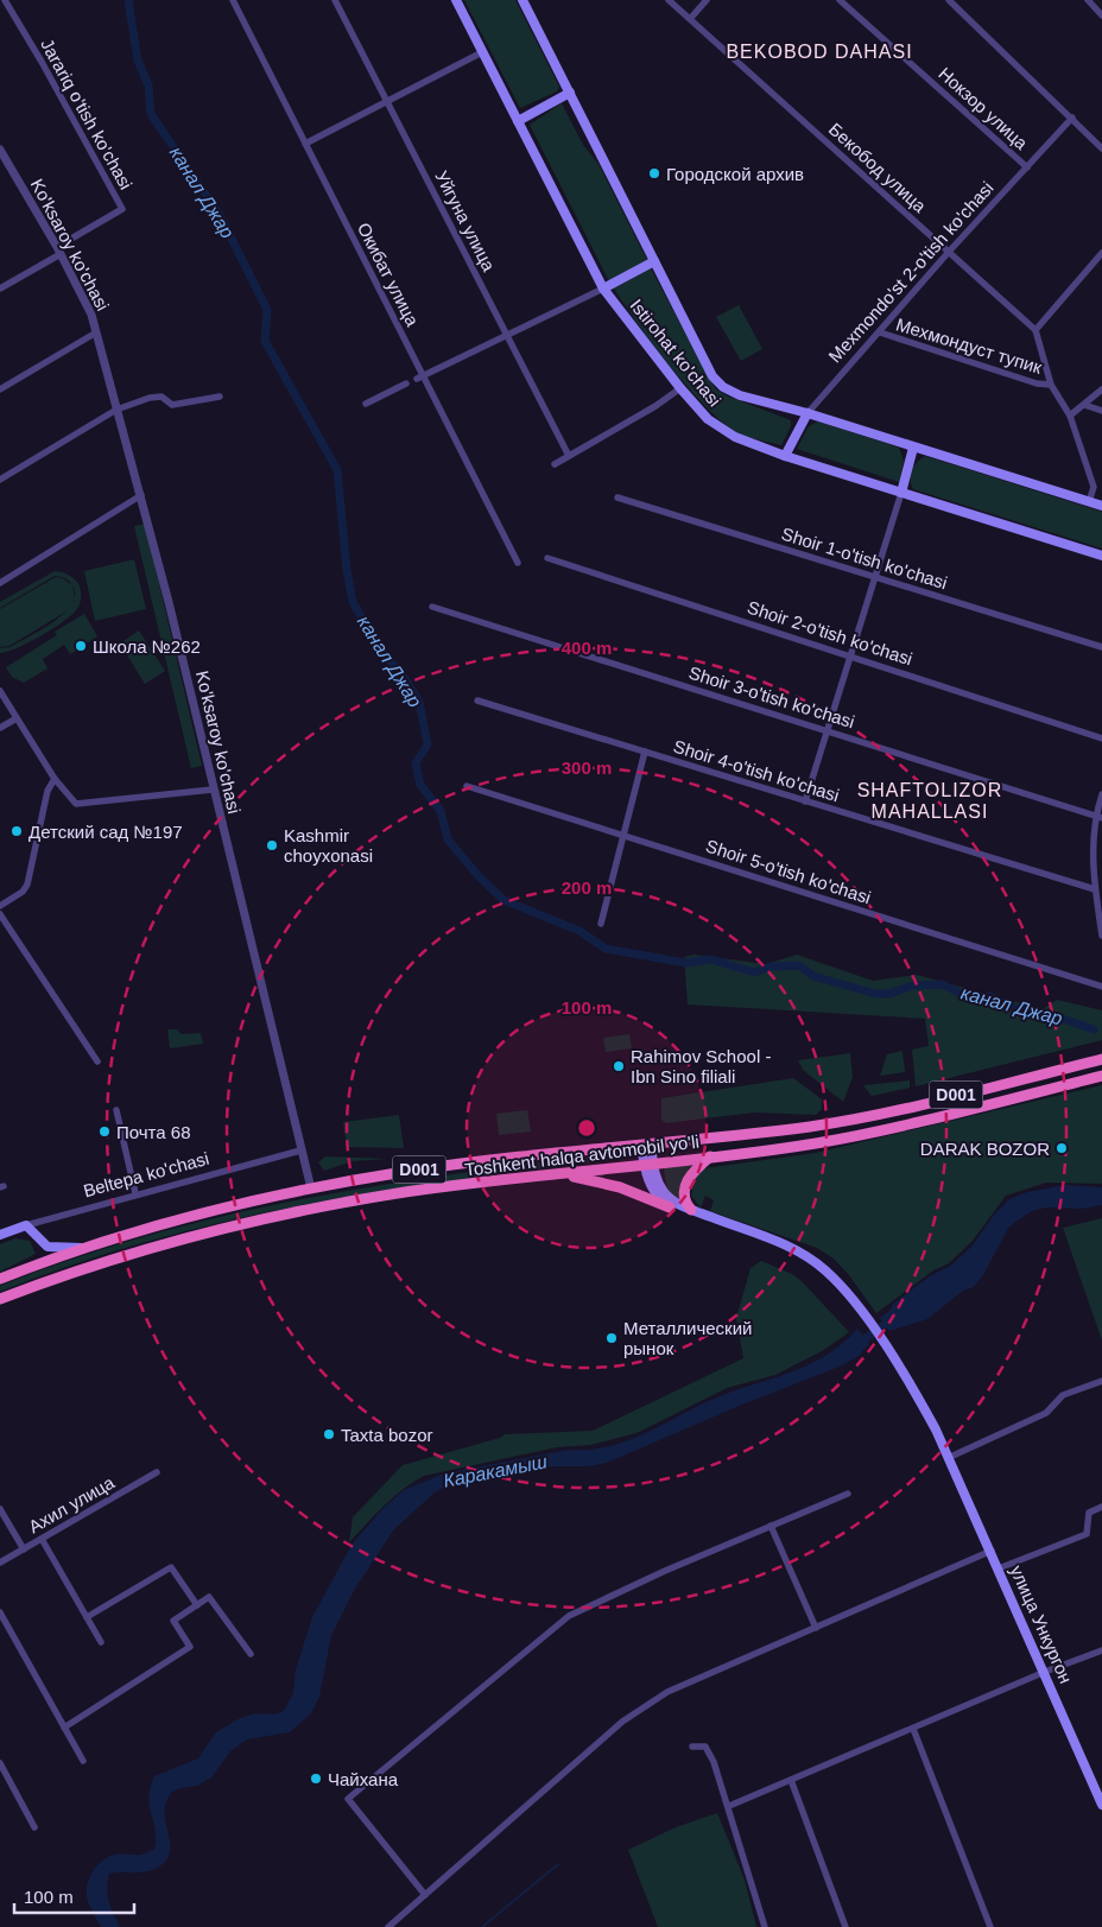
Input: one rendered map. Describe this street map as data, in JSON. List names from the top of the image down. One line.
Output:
{"streets":{"highway":["D001","Toshkent halqa avtomobil yo'li"],"main road":["Mexmondo'st 2-o'tish ko'chasi","Istirohat ko'chasi","Beltepa ko'chasi","улица Ункургон"],"street":["Нокзор улица","Jarariq o'tish ko'chasi","Бекобод улица","Уйгуна улица","Ko'ksaroy ko'chasi","Окибат улица","Мехмондуст тупик","Shoir 1-o'tish ko'chasi","Shoir 2-o'tish ko'chasi","Shoir 3-o'tish ko'chasi","Shoir 4-o'tish ko'chasi","Shoir 5-o'tish ko'chasi","Ахил улица"]},"crossings":[["Нокзор улица","Mexmondo'st 2-o'tish ko'chasi"],["Jarariq o'tish ko'chasi","Ko'ksaroy ko'chasi"],["Бекобод улица","Mexmondo'st 2-o'tish ko'chasi"],["Ko'ksaroy ko'chasi","Toshkent halqa avtomobil yo'li"],["Ko'ksaroy ko'chasi","Beltepa ko'chasi"],["Mexmondo'st 2-o'tish ko'chasi","Мехмондуст тупик"],["Mexmondo'st 2-o'tish ko'chasi","Istirohat ko'chasi"]],"districts":["BEKOBOD DAHASI","SHAFTOLIZOR MAHALLASI"],"water":["канал Джар","Каракамыш"],"places":["Городской архив","Школа №262","Детский сад №197","Kashmir choyxonasi","Rahimov School - Ibn Sino filiali","Почта 68","DARAK BOZOR","Металлический рынок","Taxta bozor","Чайхана"],"scale_bar":"100 m","rings":["400 m","300 m","200 m","100 m"]}
